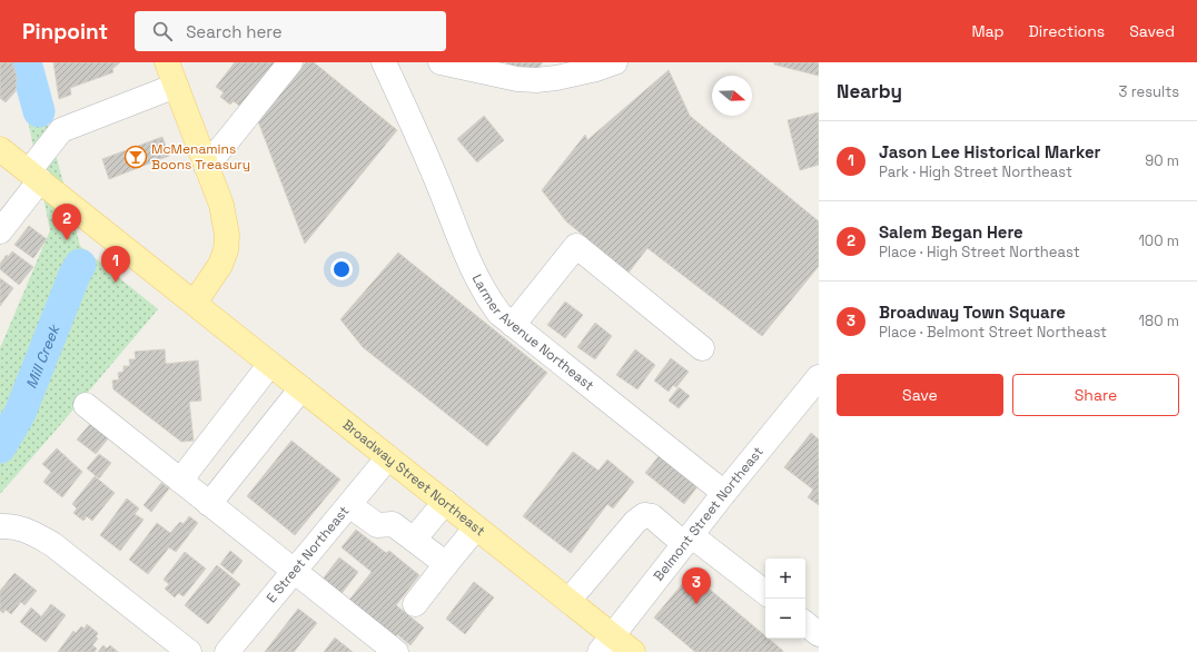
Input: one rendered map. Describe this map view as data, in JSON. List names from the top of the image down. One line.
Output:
{"streets":{"main road":["Broadway Street Northeast"],"street":["Larmer Avenue Northeast","Belmont Street Northeast","E Street Northeast"]},"crossings":[["Larmer Avenue Northeast","Belmont Street Northeast"],["Broadway Street Northeast","Belmont Street Northeast"],["Broadway Street Northeast","E Street Northeast"]],"water":["Mill Creek"],"places":{"bar":["McMenamins Boons Treasury"]},"north":"right","page":{"header":"Pinpoint","search":"Search here","nav":["Map","Directions","Saved"],"heading":["Nearby","3 results"],"list":[{"mark":"1","name":"Jason Lee Historical Marker","note":"Park · High Street Northeast","value":"90 m"},{"mark":"2","name":"Salem Began Here","note":"Place · High Street Northeast","value":"100 m"},{"mark":"3","name":"Broadway Town Square","note":"Place · Belmont Street Northeast","value":"180 m"}],"pins":["2","1","3"],"buttons":["Save","Share"],"map_buttons":["+","−"]}}
